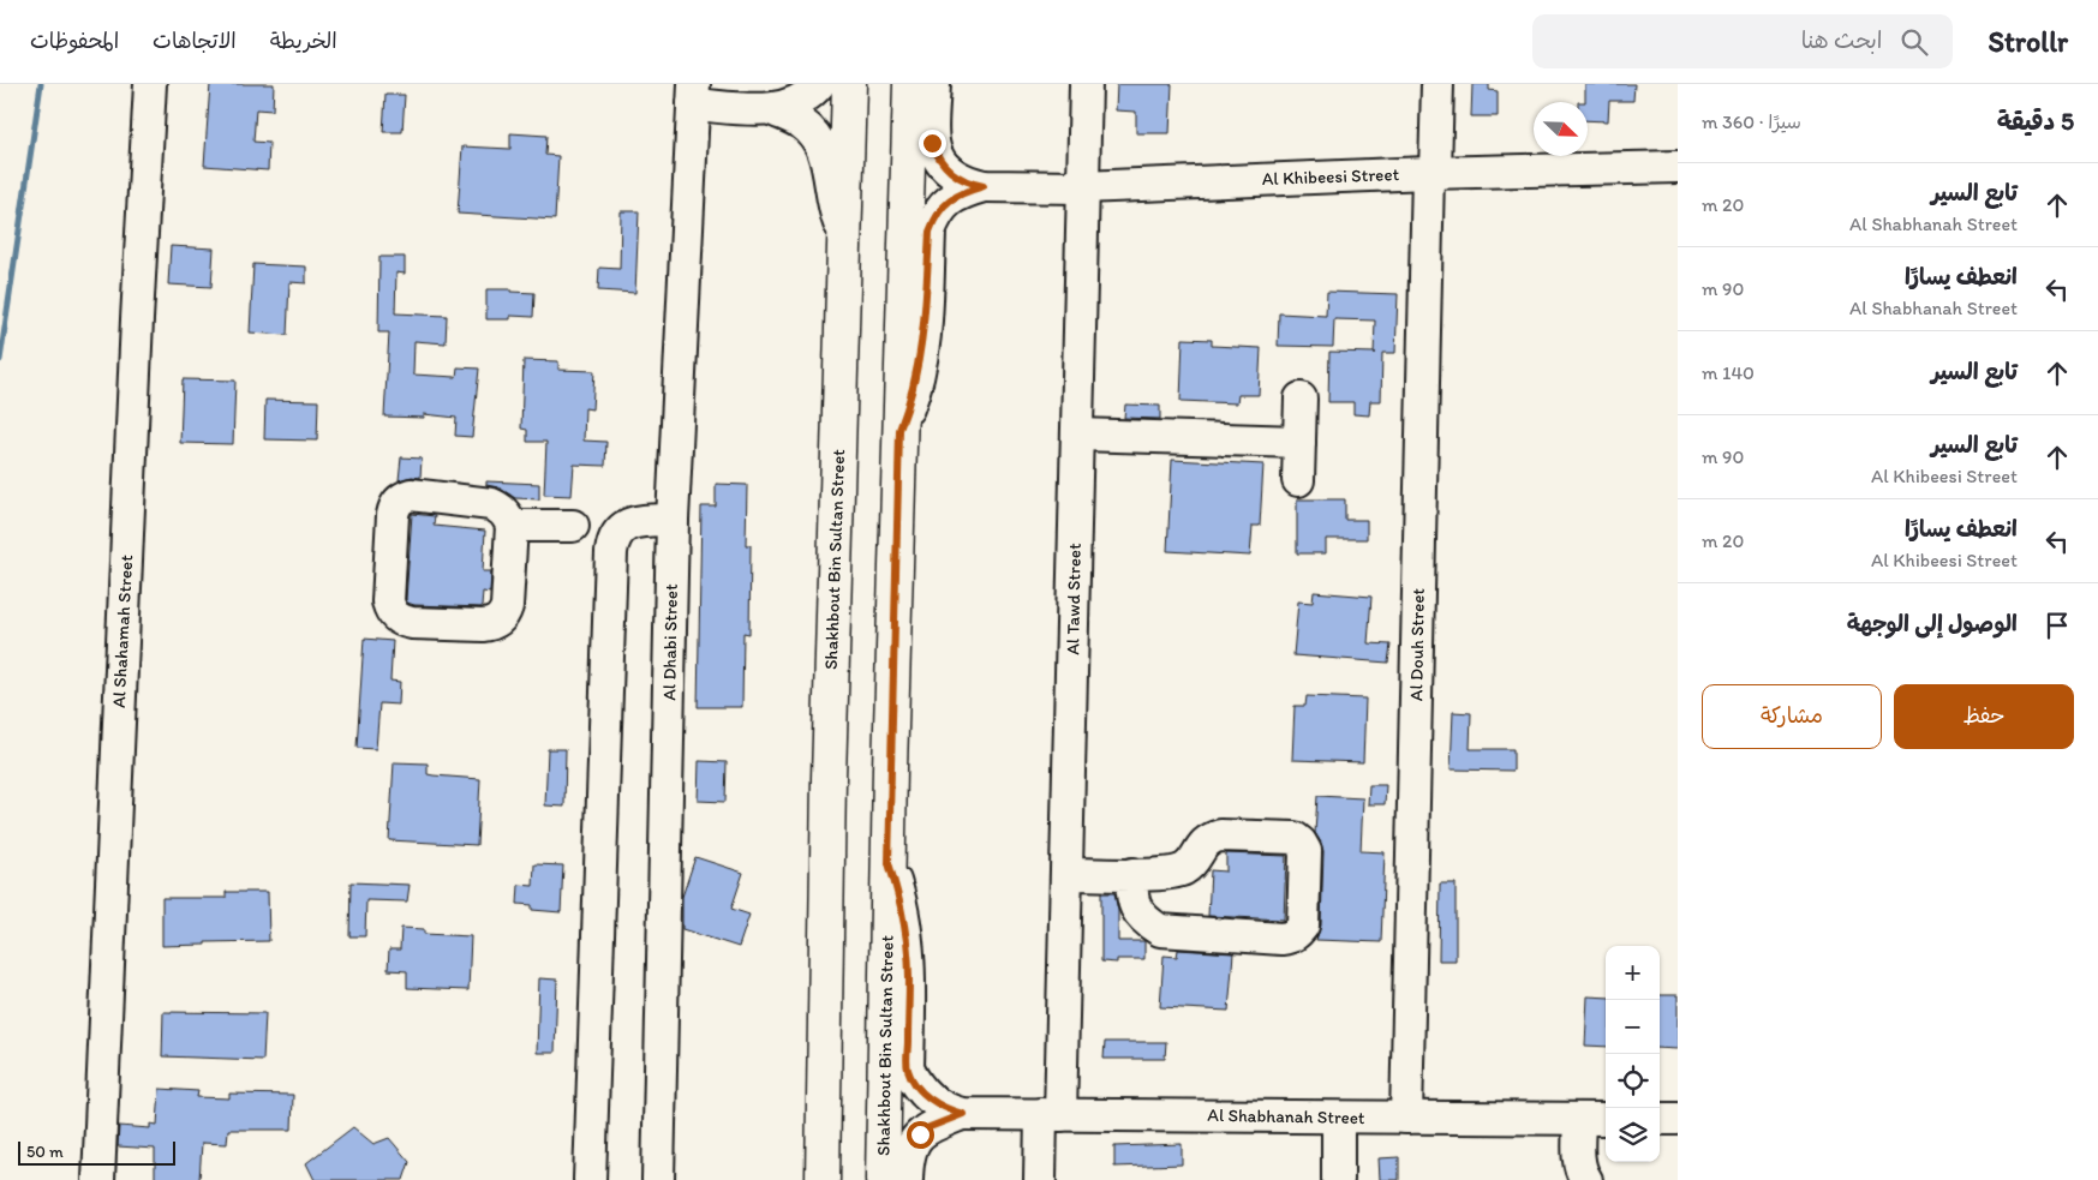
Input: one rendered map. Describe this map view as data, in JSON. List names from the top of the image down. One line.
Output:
{"streets":{"main road":["Shakhbout Bin Sultan Street"],"street":["Al Khibeesi Street","Al Tawd Street","Al Shahamah Street","Al Dhabi Street","Al Douh Street","Al Shabhanah Street"]},"crossings":[["Al Khibeesi Street","Shakhbout Bin Sultan Street"],["Al Khibeesi Street","Al Tawd Street"],["Al Khibeesi Street","Al Douh Street"],["Shakhbout Bin Sultan Street","Al Dhabi Street"],["Shakhbout Bin Sultan Street","Al Shabhanah Street"],["Al Tawd Street","Al Shabhanah Street"],["Al Douh Street","Al Shabhanah Street"]],"scale_bar":"50 m","north":"bottom right","page":{"header":"Strollr","search":"ابحث هنا","nav":["الخريطة","الاتجاهات","المحفوظات"],"heading":["5 دقيقة","سيرًا · 360 m"],"list":[["تابع السير","Al Shabhanah Street","20 m"],["انعطف يسارًا","Al Shabhanah Street","90 m"],["تابع السير","140 m"],["تابع السير","Al Khibeesi Street","90 m"],["انعطف يسارًا","Al Khibeesi Street","20 m"],"الوصول إلى الوجهة"],"buttons":["حفظ","مشاركة"],"map_buttons":["+","−"],"scale":"50 m"}}
